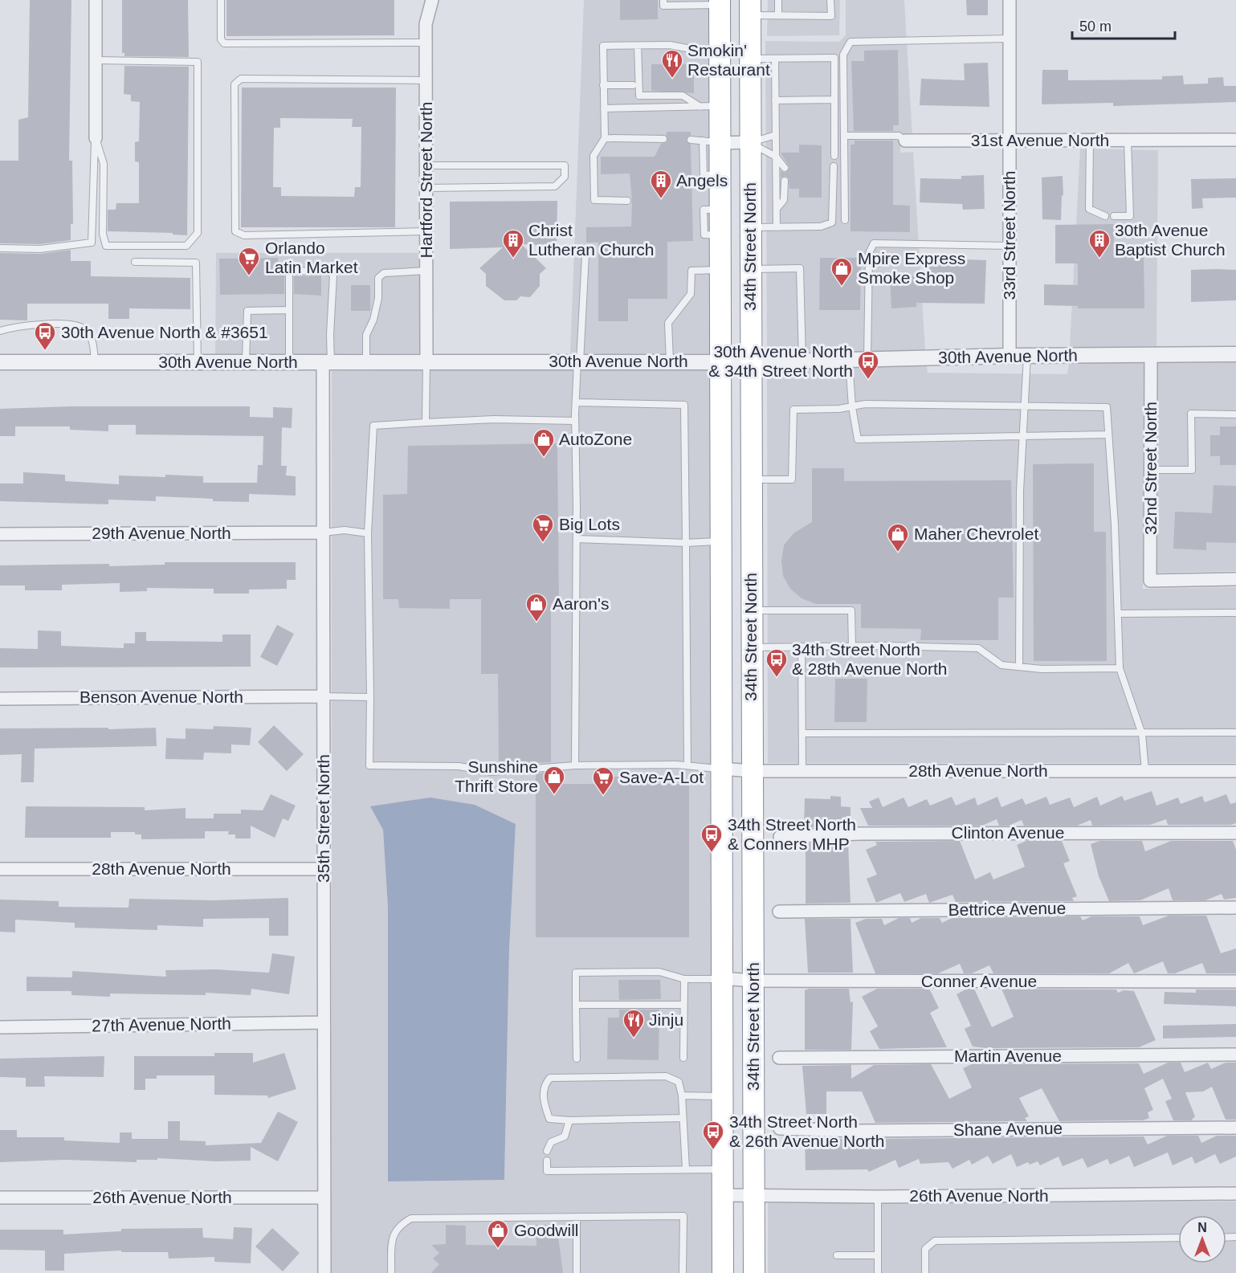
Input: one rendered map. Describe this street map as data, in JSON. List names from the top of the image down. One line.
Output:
{"streets":{"highway":["34th Street North"],"street":["31st Avenue North","Hartford Street North","33rd Street North","30th Avenue North","32nd Street North","29th Avenue North","Benson Avenue North","28th Avenue North","35th Street North","Clinton Avenue","Bettrice Avenue","Conner Avenue","27th Avenue North","Martin Avenue","Shane Avenue","26th Avenue North"]},"crossings":[["31st Avenue North","33rd Street North"],["Hartford Street North","30th Avenue North"],["33rd Street North","30th Avenue North"],["34th Street North","30th Avenue North"],["34th Street North","28th Avenue North"],["34th Street North","Conner Avenue"],["34th Street North","26th Avenue North"],["30th Avenue North","32nd Street North"],["30th Avenue North","35th Street North"],["29th Avenue North","35th Street North"],["Benson Avenue North","35th Street North"],["28th Avenue North","35th Street North"],["35th Street North","27th Avenue North"],["35th Street North","26th Avenue North"]],"places":{"restaurant":["Smokin' Restaurant","Jinju"],"building":["Angels","Christ Lutheran Church","30th Avenue Baptist Church"],"supermarket":["Orlando Latin Market","Big Lots","Save-A-Lot"],"shop":["Mpire Express Smoke Shop","AutoZone","Maher Chevrolet","Aaron's","Sunshine Thrift Store","Goodwill"],"bus stop":["30th Avenue North & #3651","30th Avenue North & 34th Street North","34th Street North & 28th Avenue North","34th Street North & Conners MHP","34th Street North & 26th Avenue North"]},"scale_bar":"50 m","north":"top"}
